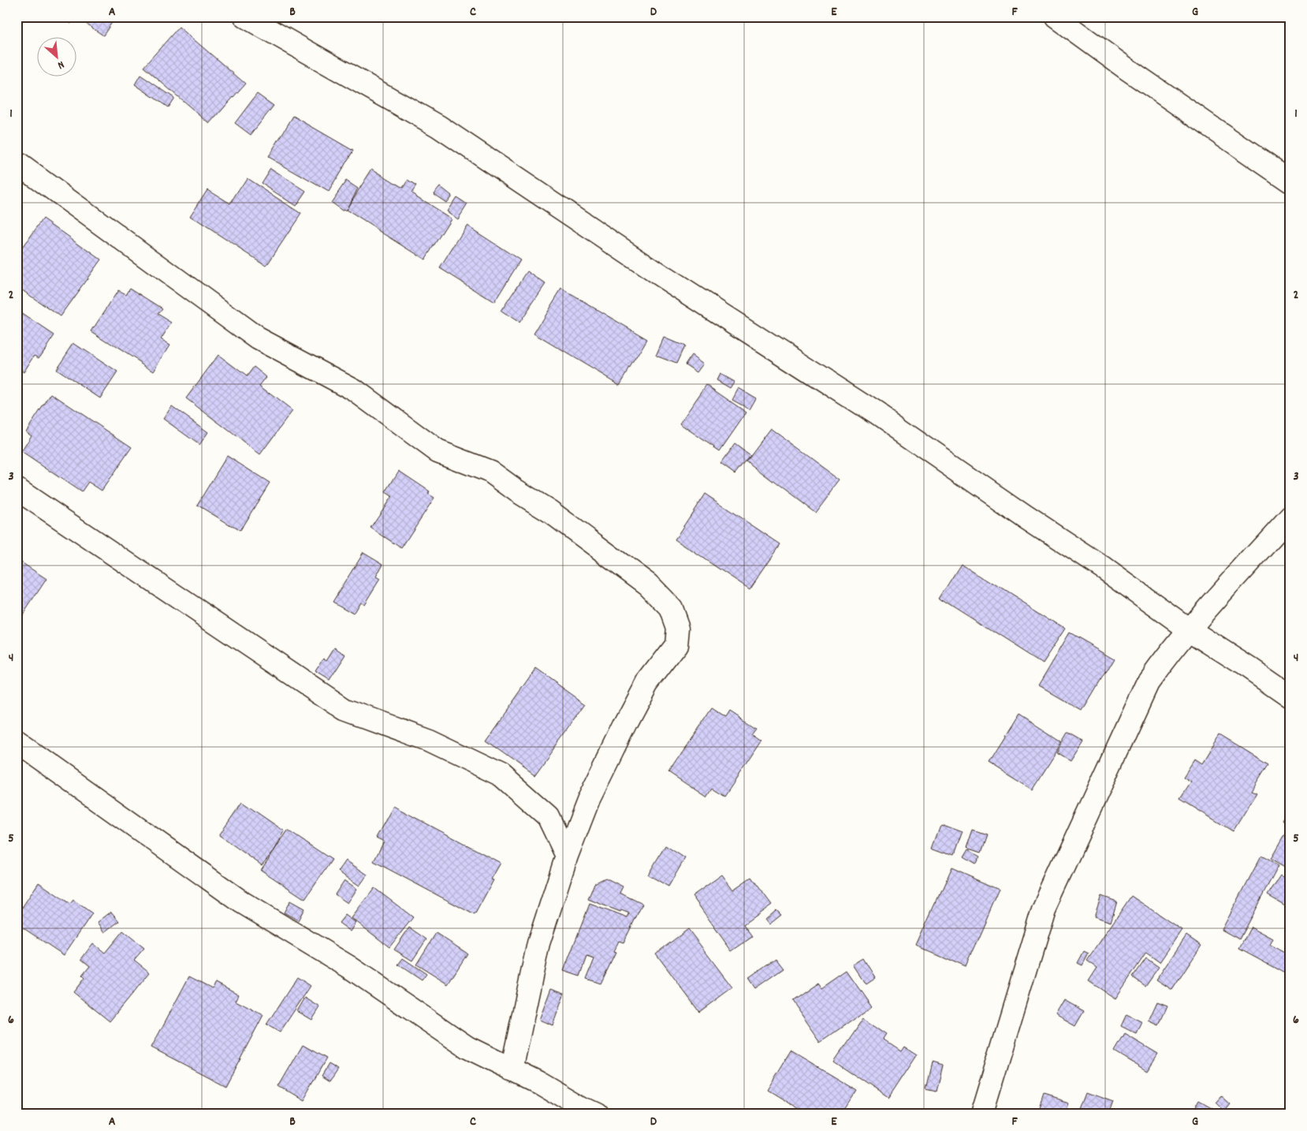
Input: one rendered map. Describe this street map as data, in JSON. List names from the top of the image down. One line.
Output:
{"north":"bottom right","grid":{"columns":["A","B","C","D","E","F","G"],"rows":["1","2","3","4","5","6"]}}
